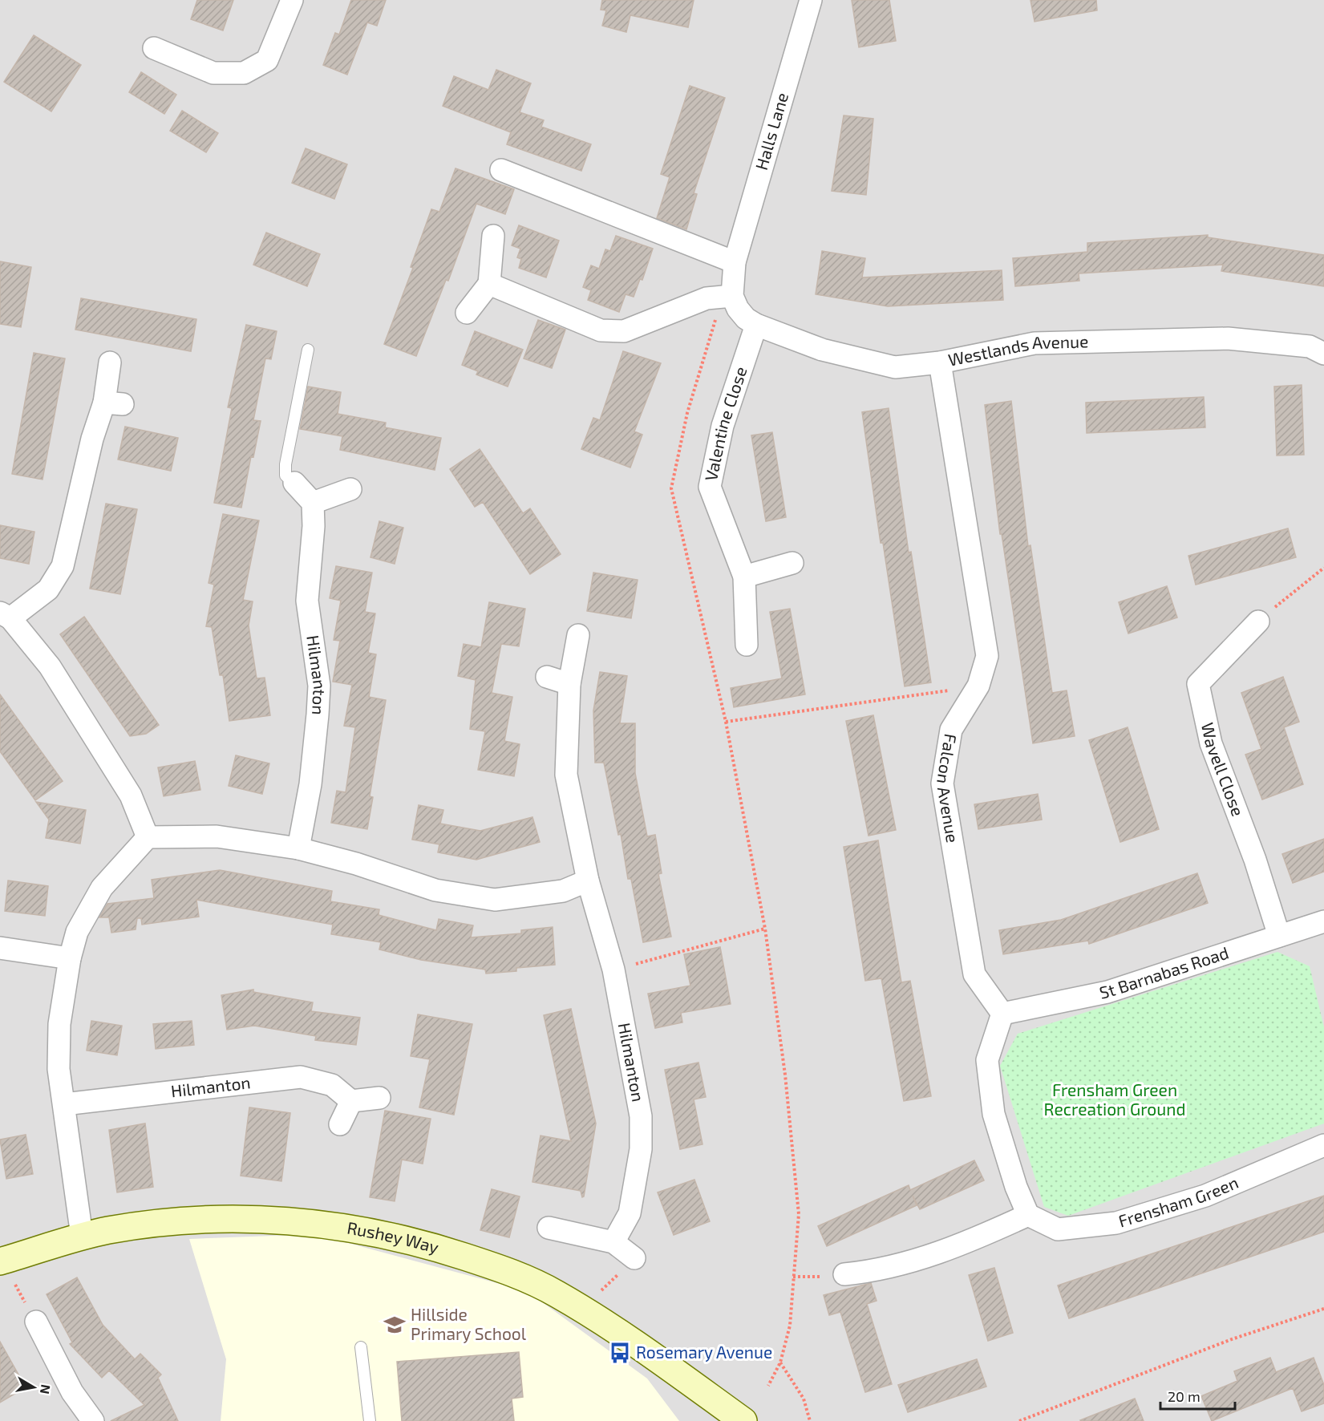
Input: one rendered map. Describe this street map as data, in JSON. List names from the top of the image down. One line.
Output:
{"streets":{"street":["Halls Lane","Westlands Avenue","Valentine Close","Hilmanton","Wavell Close","Falcon Avenue","St Barnabas Road","Frensham Green","Rushey Way"]},"crossings":[["Halls Lane","Westlands Avenue"],["Westlands Avenue","Valentine Close"],["Westlands Avenue","Falcon Avenue"],["Wavell Close","St Barnabas Road"],["Falcon Avenue","St Barnabas Road"]],"parks":["Frensham Green Recreation Ground"],"places":{"school or university":["Hillside Primary School"],"bus stop":["Rosemary Avenue"]},"scale_bar":"20 m","north":"right"}
